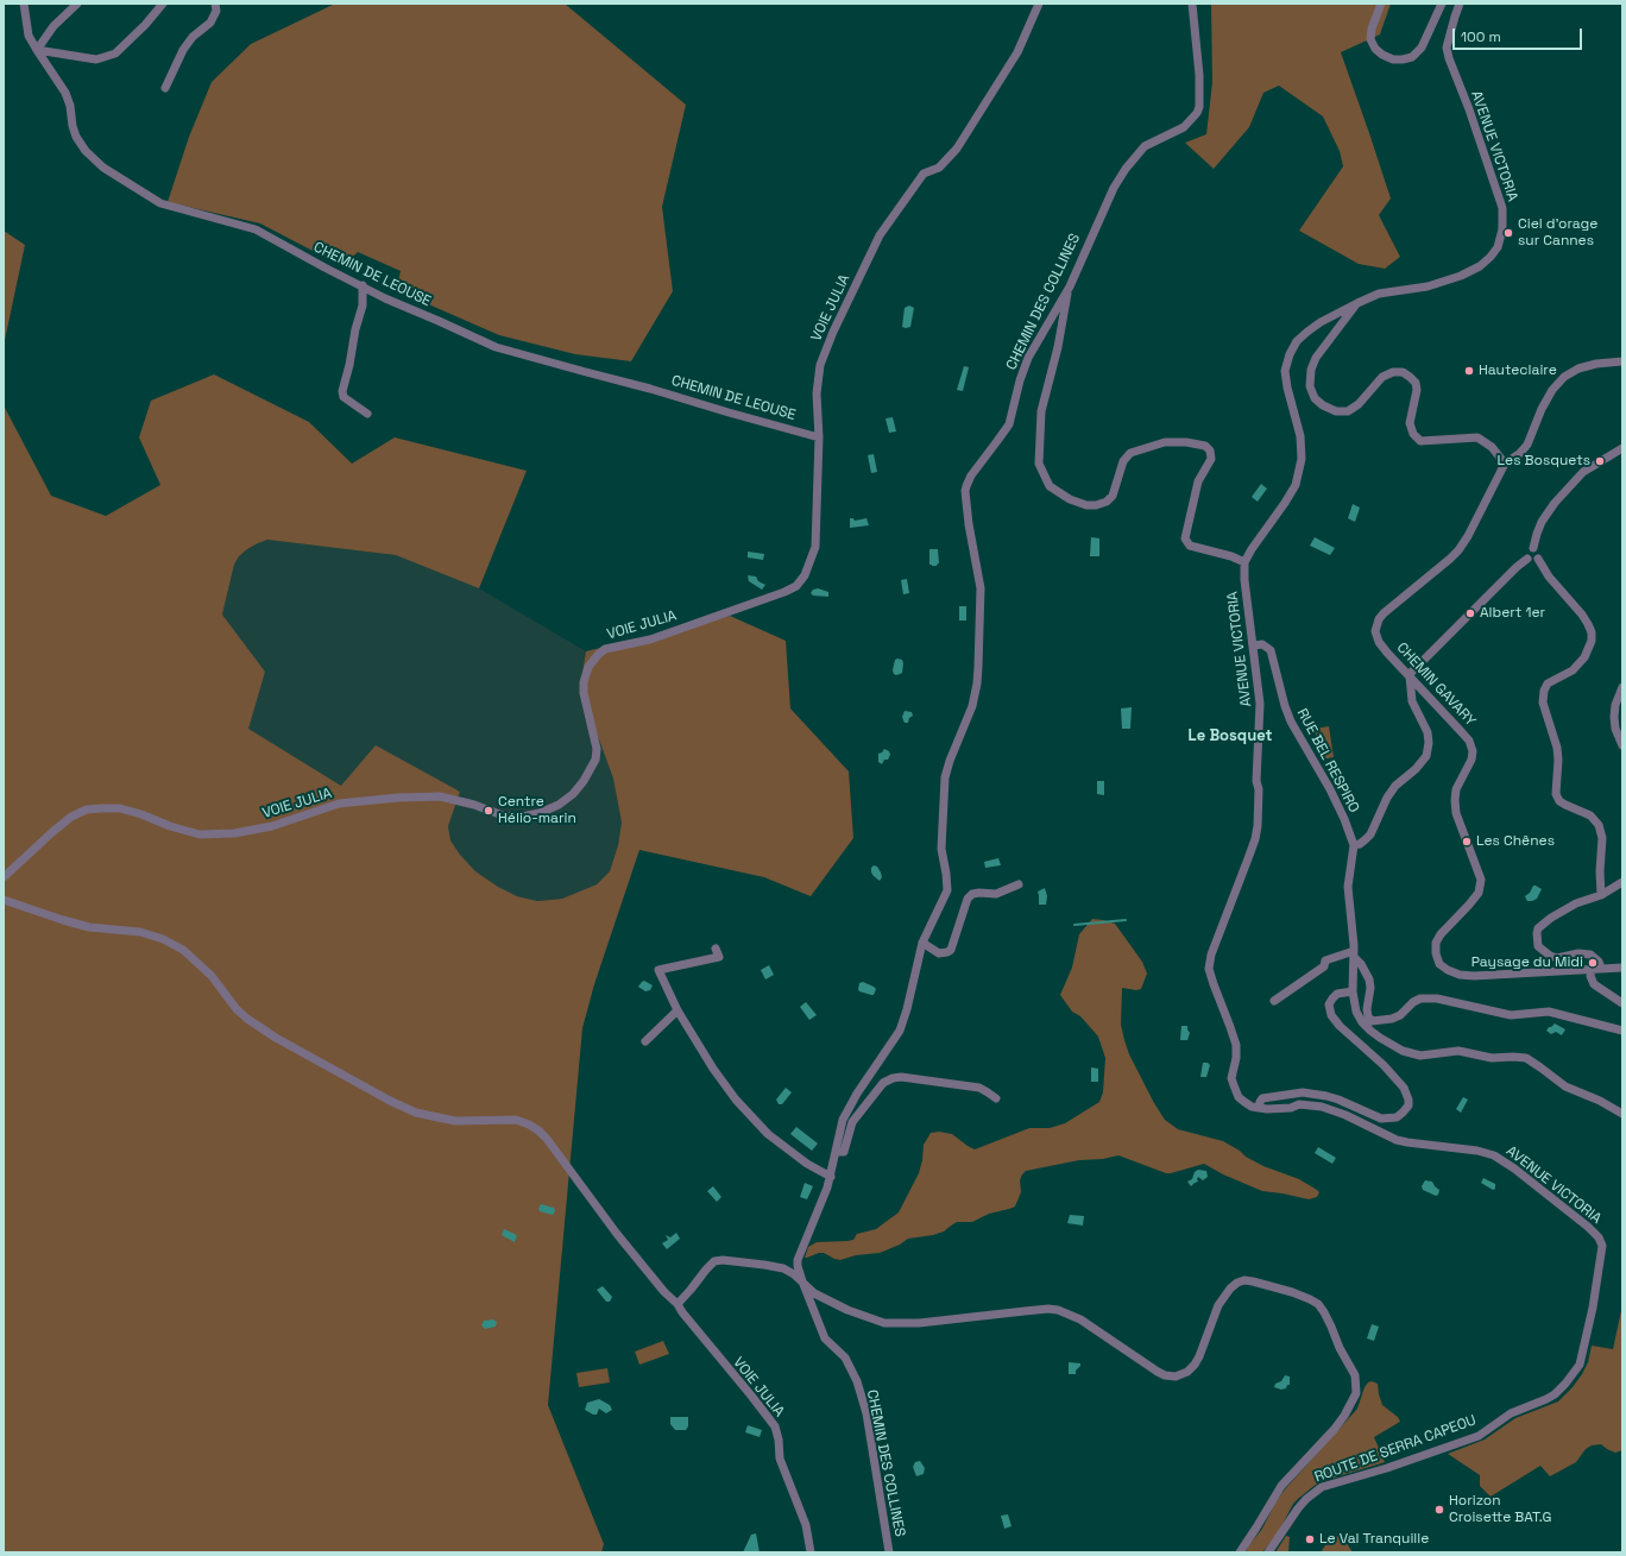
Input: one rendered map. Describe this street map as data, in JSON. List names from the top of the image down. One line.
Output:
{"streets":{"street":["AVENUE VICTORIA","CHEMIN DE LEOUSE","CHEMIN DES COLLINES","VOIE JULIA","CHEMIN GAVARY","RUE BEL RESPIRO","ROUTE DE SERRA CAPEOU"]},"crossings":[["AVENUE VICTORIA","RUE BEL RESPIRO"],["AVENUE VICTORIA","ROUTE DE SERRA CAPEOU"],["CHEMIN DE LEOUSE","VOIE JULIA"],["CHEMIN DES COLLINES","ROUTE DE SERRA CAPEOU"],["VOIE JULIA","ROUTE DE SERRA CAPEOU"]],"districts":["Le Bosquet"],"places":["Ciel d'orage sur Cannes","Hauteclaire","Les Bosquets","Albert 1er","Centre Hélio-marin","Les Chênes","Paysage du Midi","Horizon Croisette BAT.G","Le Val Tranquille"],"scale_bar":"100 m"}
